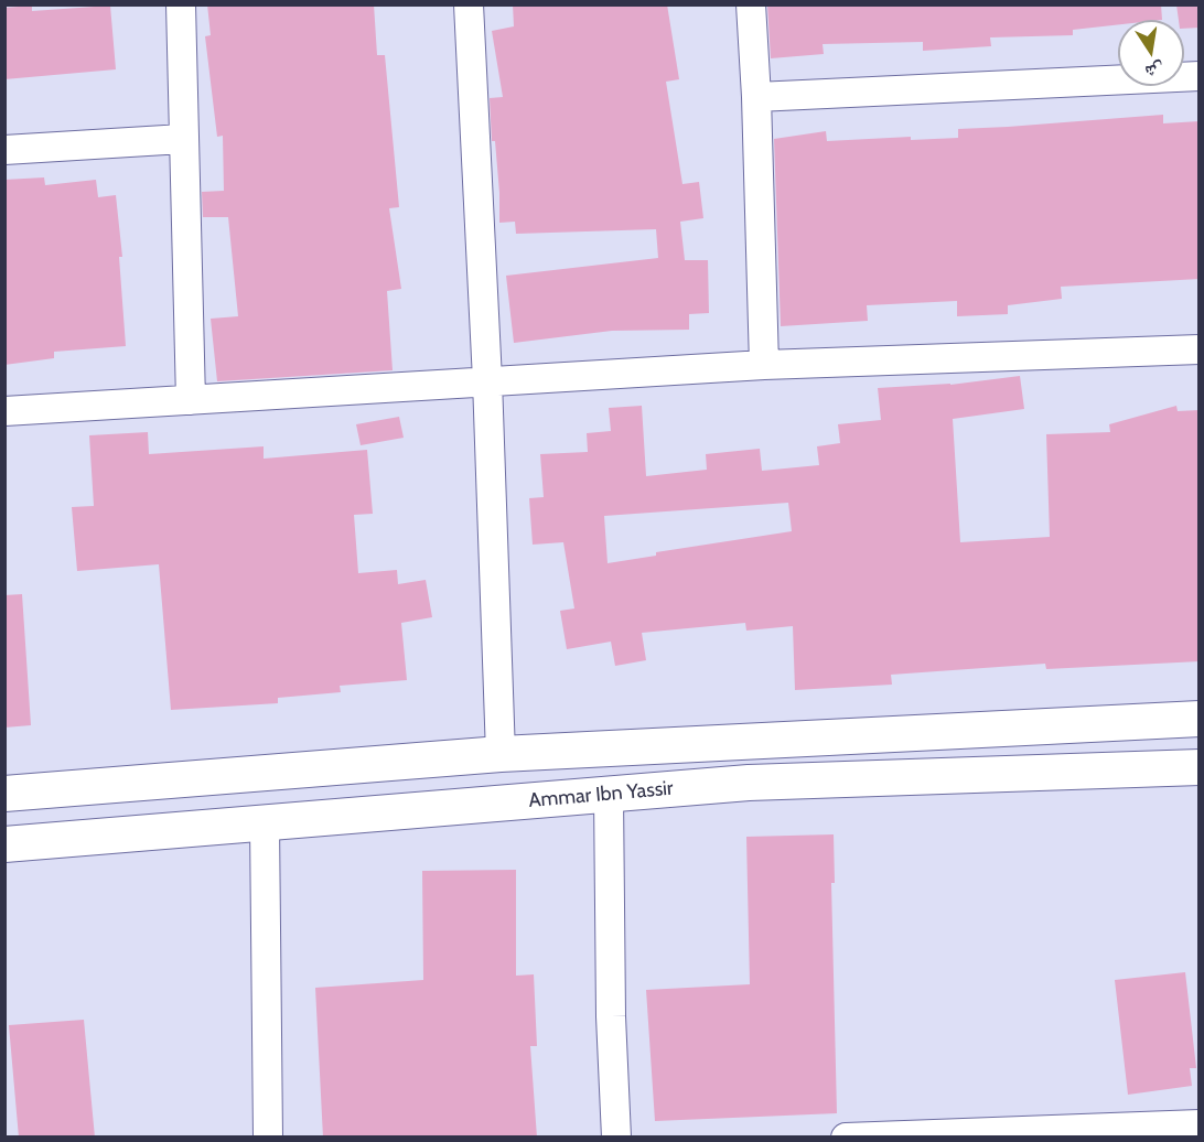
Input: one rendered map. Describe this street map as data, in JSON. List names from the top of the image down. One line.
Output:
{"streets":{"street":["Ammar Ibn Yassir"]},"north":"bottom"}
